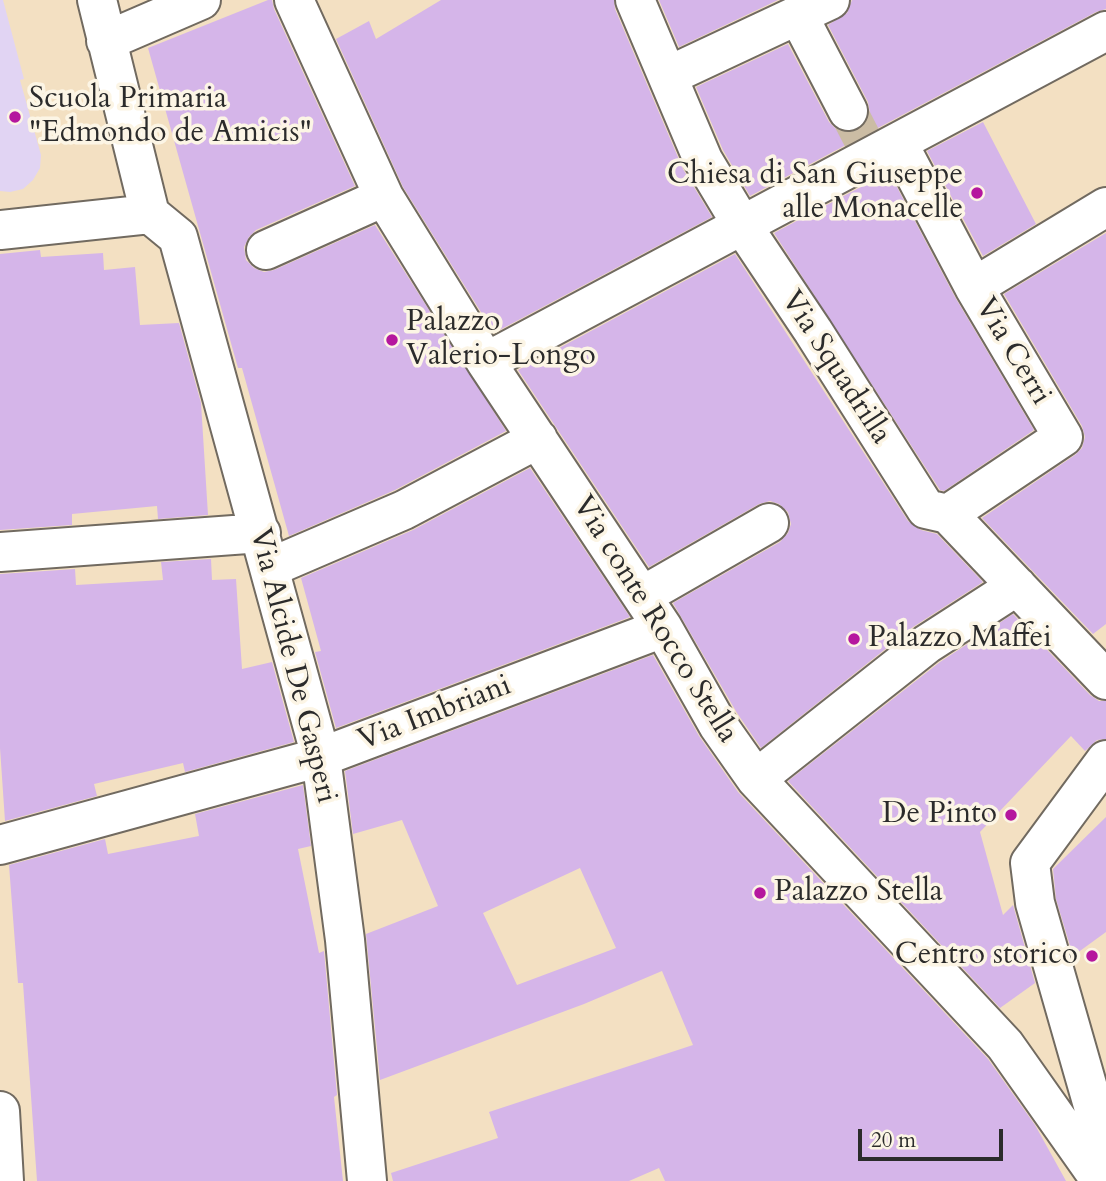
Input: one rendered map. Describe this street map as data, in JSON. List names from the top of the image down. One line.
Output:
{"streets":{"street":["Via Cerri","Via Squadrilla","Via conte Rocco Stella","Via Alcide De Gasperi","Via Imbriani"]},"crossings":[["Via Cerri","Via Squadrilla"],["Via conte Rocco Stella","Via Imbriani"],["Via Alcide De Gasperi","Via Imbriani"]],"places":["Scuola Primaria \"Edmondo de Amicis\"","Chiesa di San Giuseppe alle Monacelle","Palazzo Valerio-Longo","Palazzo Maffei","De Pinto","Palazzo Stella","Centro storico"],"scale_bar":"20 m"}
